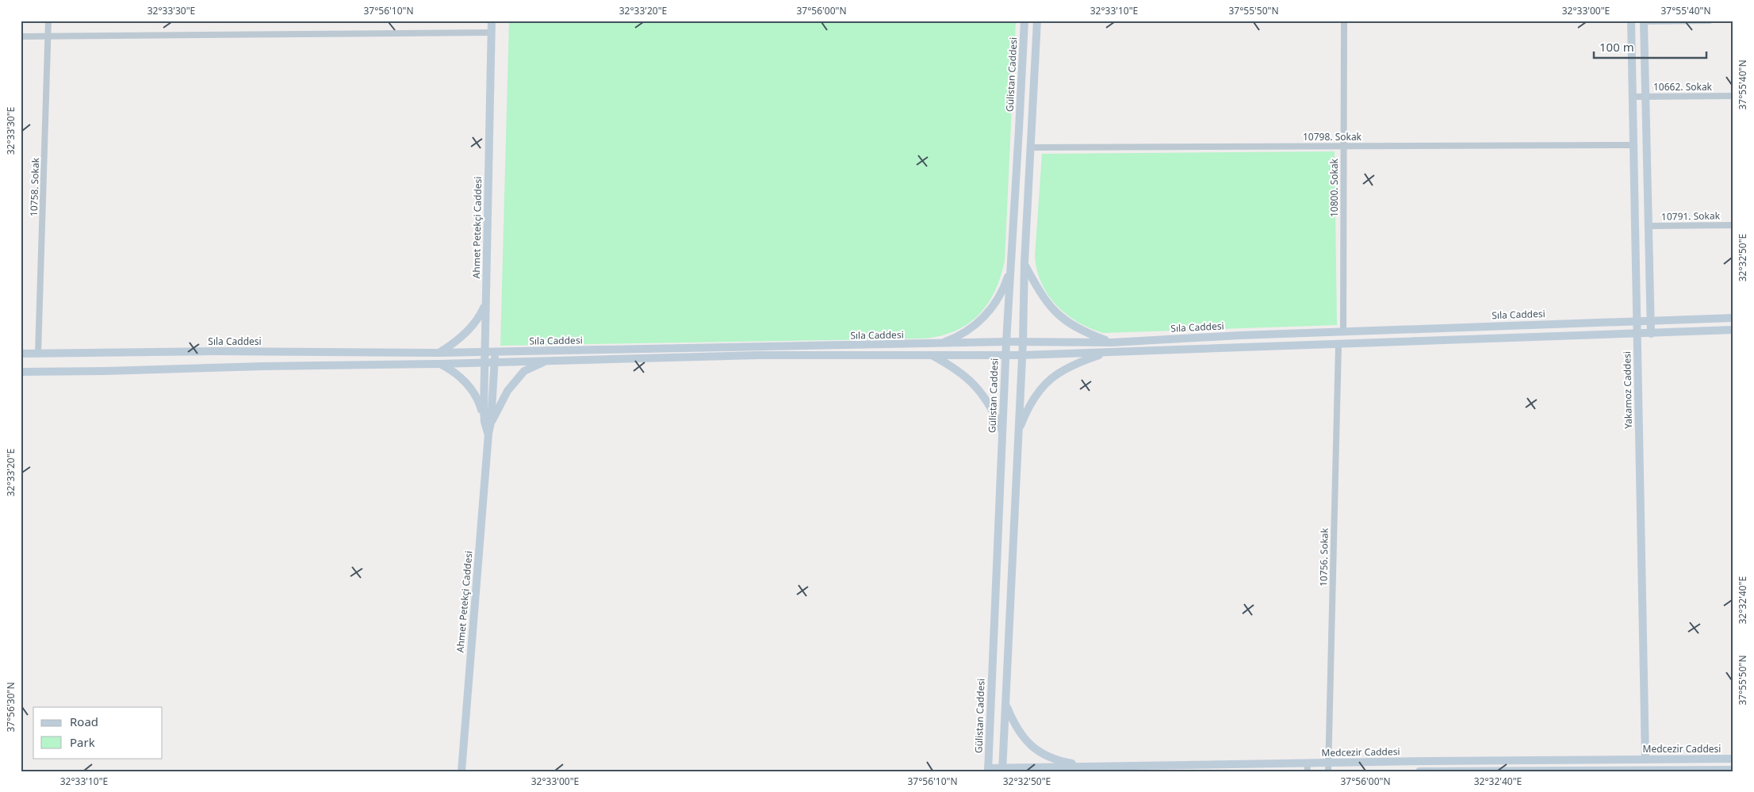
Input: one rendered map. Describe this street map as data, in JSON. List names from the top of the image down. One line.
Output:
{"streets":{"street":["Gülistan Caddesi","10662. Sokak","10798. Sokak","10758. Sokak","10800. Sokak","10791. Sokak","Ahmet Petekçi Caddesi","Sıla Caddesi","Yakamoz Caddesi","10756. Sokak","Medcezir Caddesi"]},"crossings":[["Gülistan Caddesi","Sıla Caddesi"],["Gülistan Caddesi","Medcezir Caddesi"],["10662. Sokak","Yakamoz Caddesi"],["10798. Sokak","10800. Sokak"],["10798. Sokak","Yakamoz Caddesi"],["10758. Sokak","Sıla Caddesi"],["10800. Sokak","Sıla Caddesi"],["Ahmet Petekçi Caddesi","Sıla Caddesi"],["Sıla Caddesi","Yakamoz Caddesi"],["Sıla Caddesi","10756. Sokak"],["Yakamoz Caddesi","Medcezir Caddesi"],["10756. Sokak","Medcezir Caddesi"]],"legend":["Road","Park"],"scale_bar":"100 m","coordinates":["32°33'30\"E","37°56'10\"N","32°33'20\"E","37°56'00\"N","32°33'10\"E","37°55'50\"N","32°33'00\"E","37°55'40\"N","32°32'50\"E","32°32'40\"E","37°56'30\"N"]}
